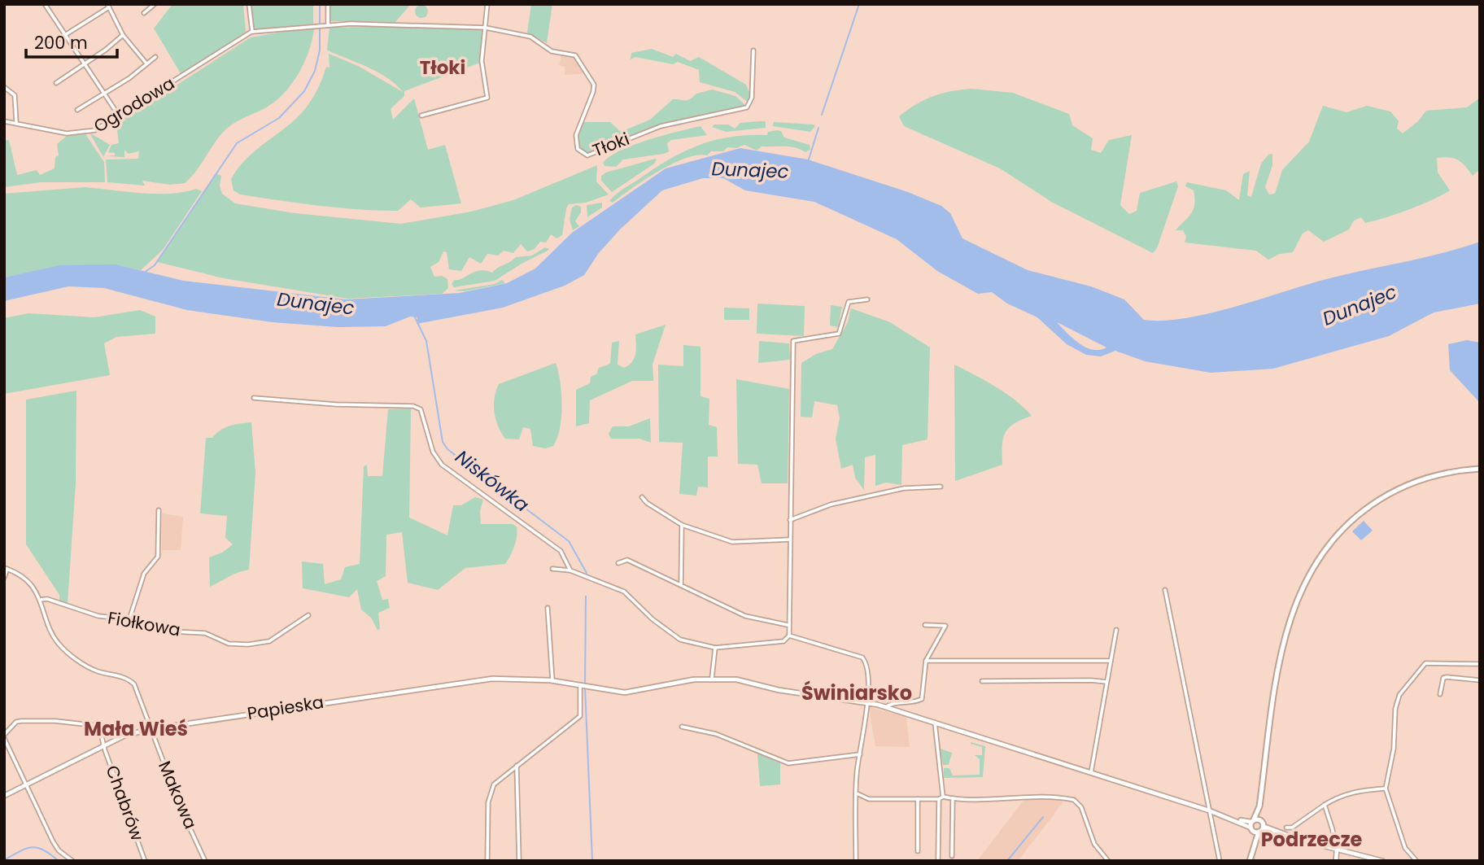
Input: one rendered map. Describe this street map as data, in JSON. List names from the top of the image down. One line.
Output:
{"streets":{"street":["Ogrodowa","Tłoki","Fiołkowa","Papieska","Makowa","Chabrów"]},"crossings":[["Ogrodowa","Tłoki"],["Fiołkowa","Makowa"],["Papieska","Makowa"],["Papieska","Chabrów"]],"districts":["Tłoki","Świniarsko","Mała Wieś","Podrzecze"],"water":["Dunajec","Niskówka"],"scale_bar":"200 m"}
